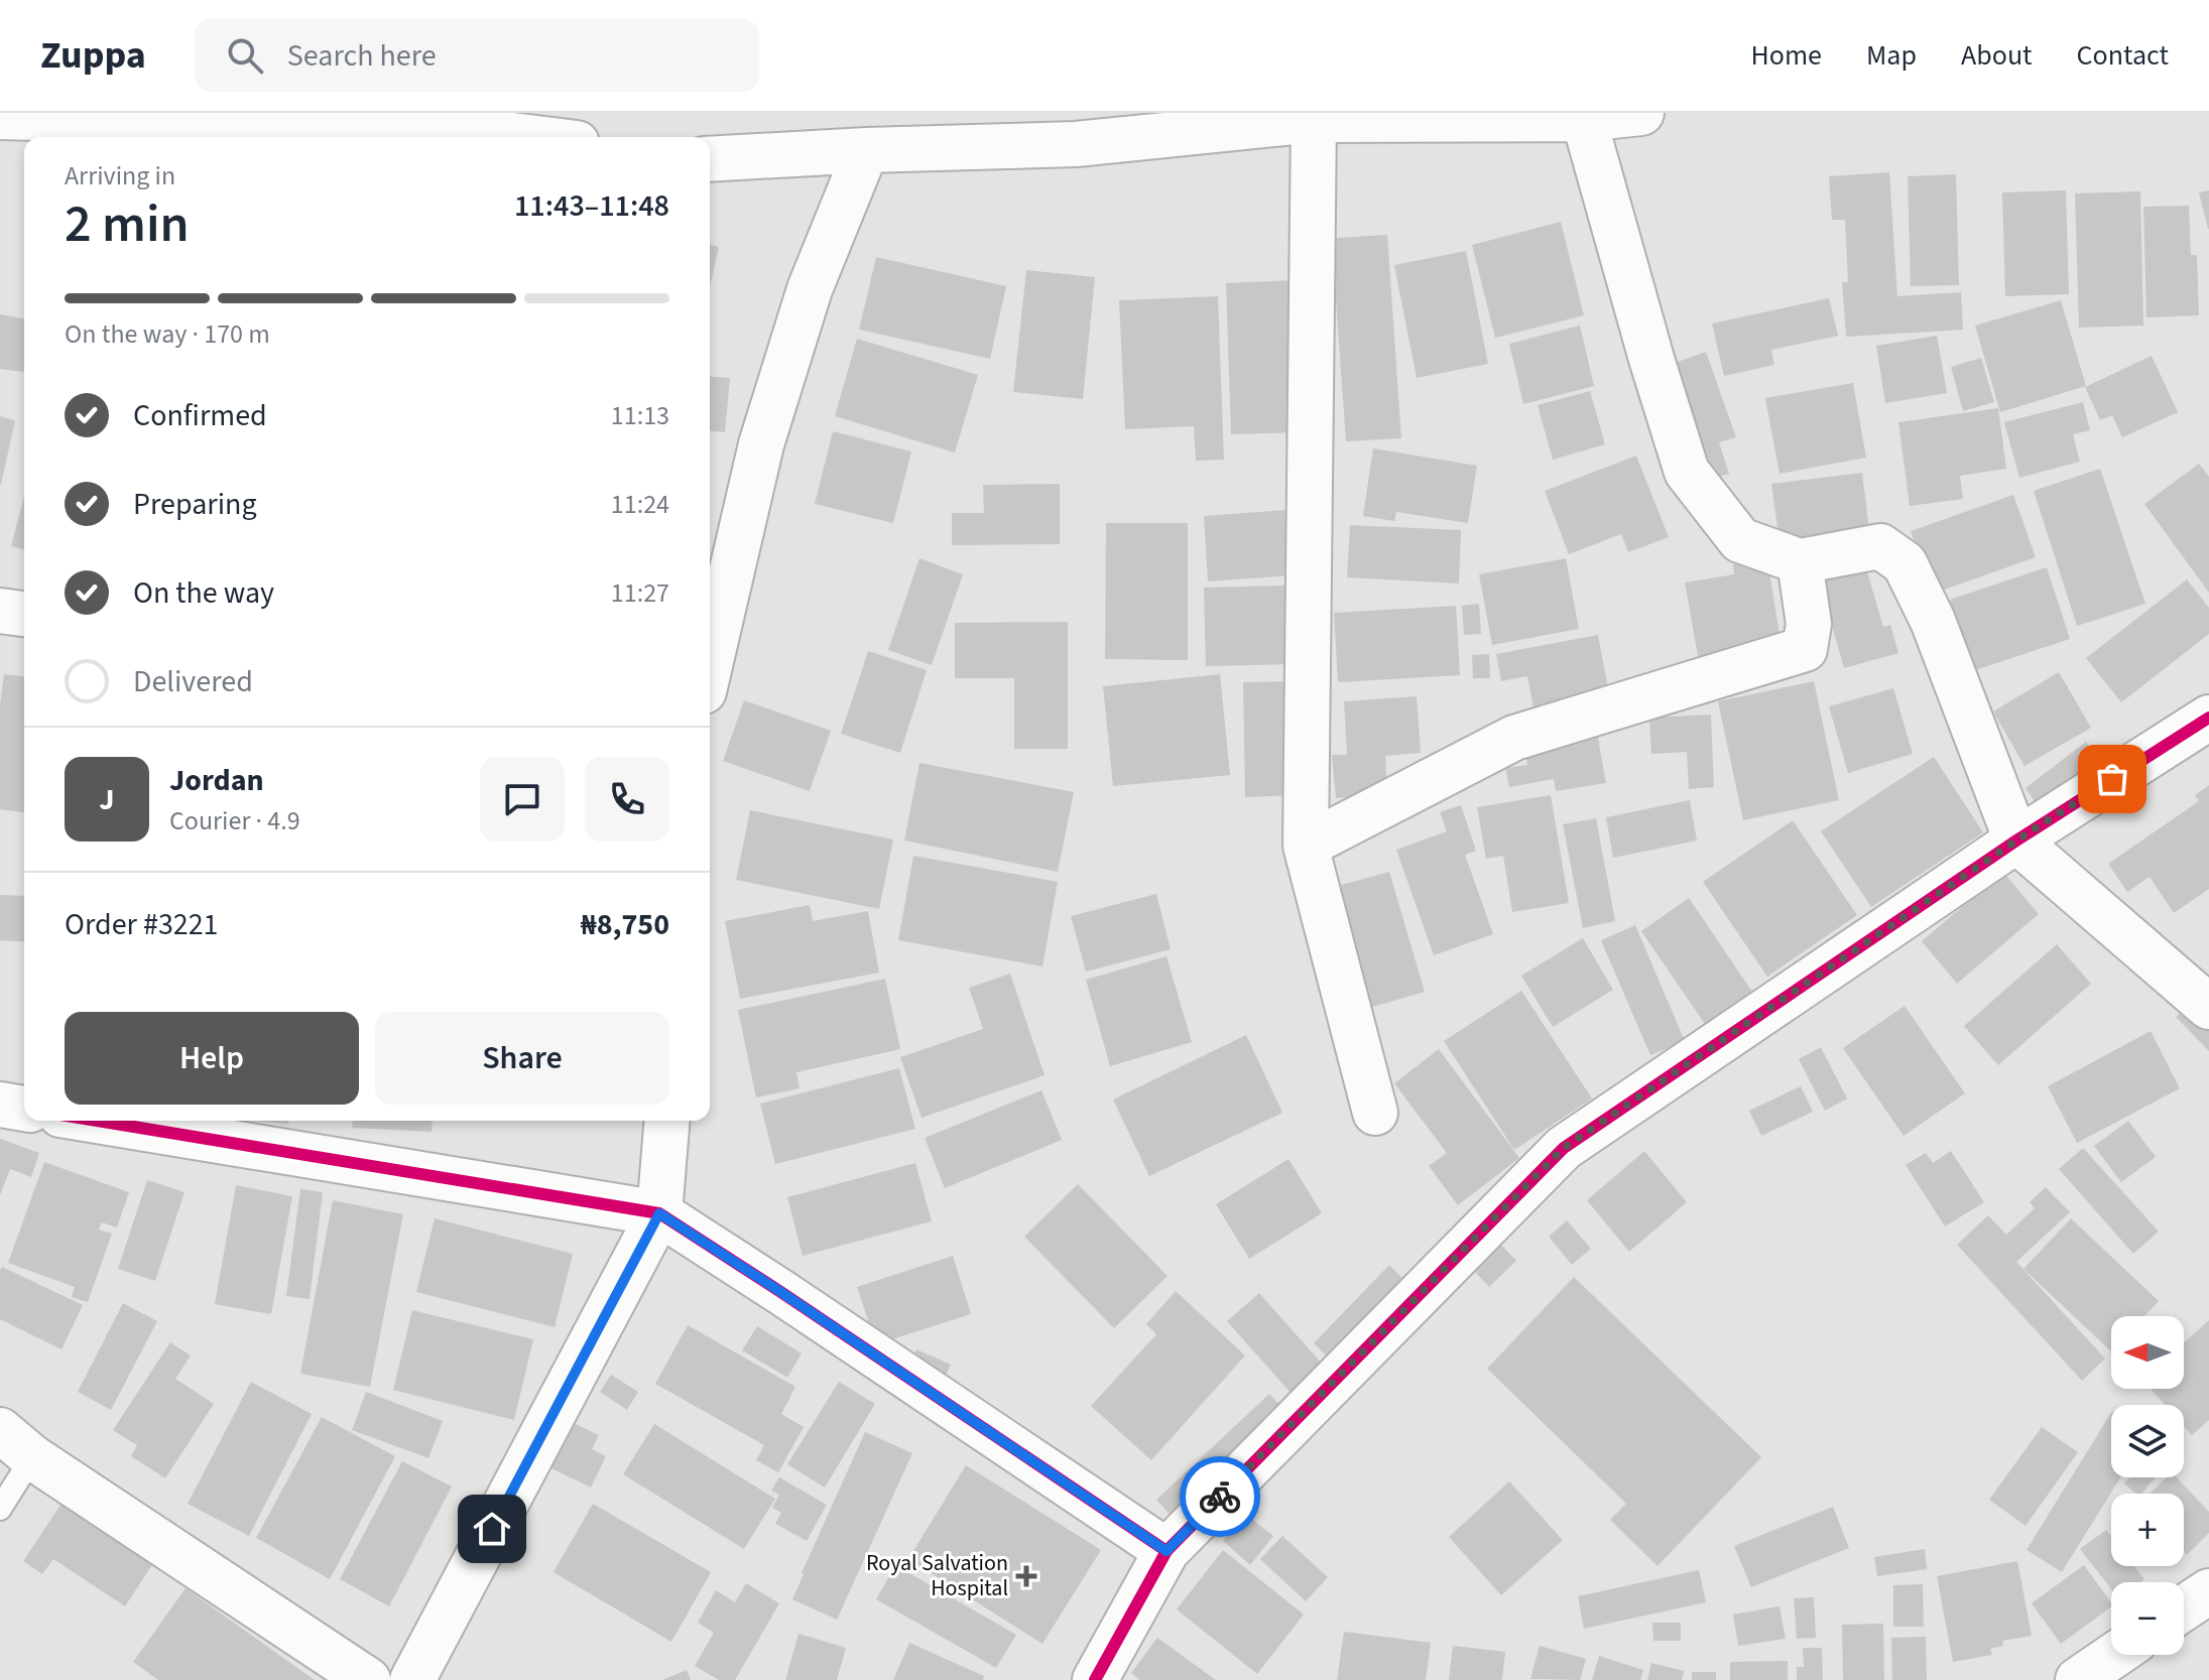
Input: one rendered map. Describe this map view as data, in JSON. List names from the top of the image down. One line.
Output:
{"places":{"health":["Royal Salvation Hospital"]},"north":"left","page":{"header":"Zuppa","search":"Search here","nav":["Home","Map","About","Contact"],"heading":["2 min","Arriving in","11:43–11:48"],"panel":["Jordan","Courier · 4.9","Order #3221","₦8,750"],"bar":"On the way · 170 m","list":[["Confirmed","11:13"],["Preparing","11:24"],["On the way","11:27"],"Delivered"],"round":"J","buttons":["Help","Share"],"map_buttons":["+","−"]}}
